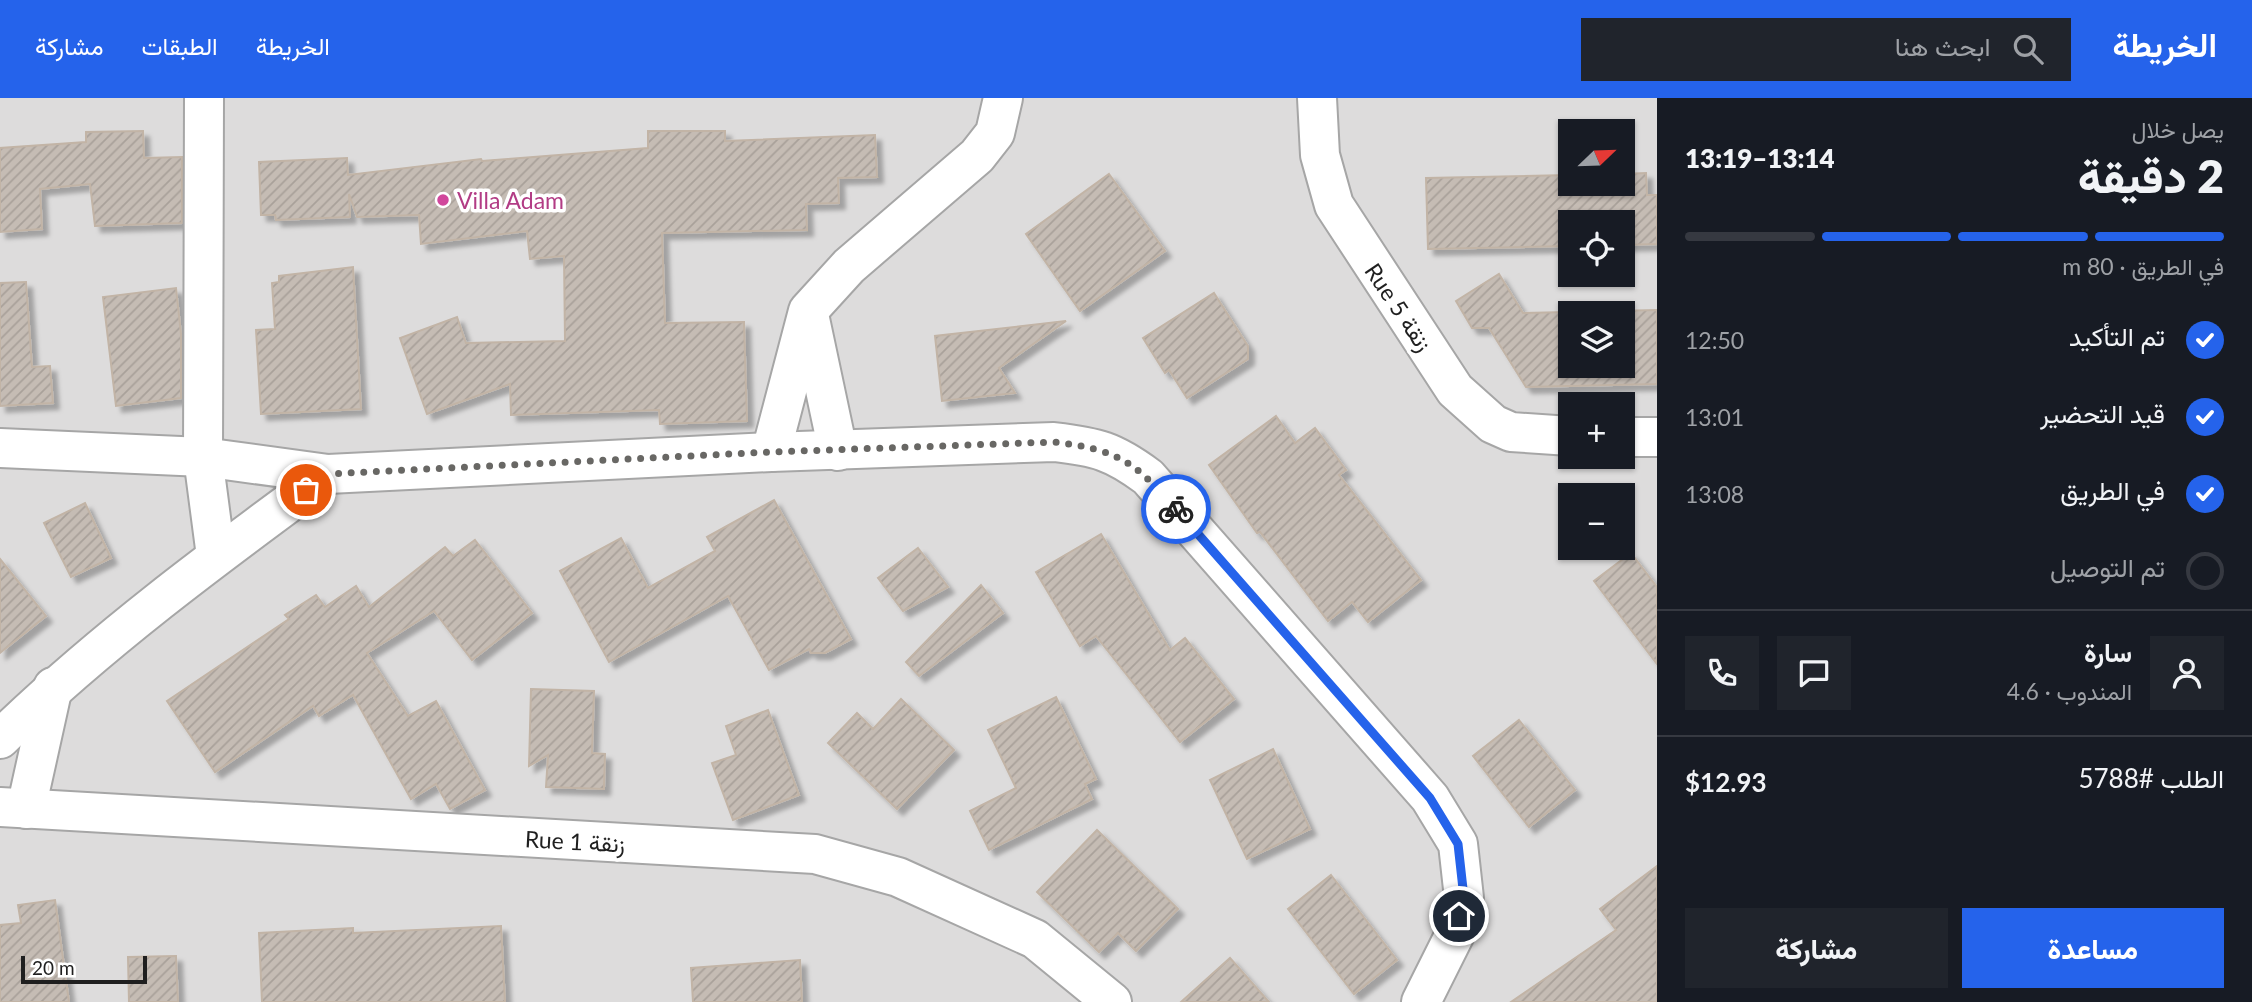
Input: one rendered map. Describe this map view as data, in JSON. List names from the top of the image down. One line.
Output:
{"streets":{"street":["Rue 5 زنقة","Rue 1 زنقة"]},"places":["Villa Adam"],"scale_bar":"20 m","north":"top right","page":{"header":"الخريطة","search":"ابحث هنا","nav":["الخريطة","الطبقات","مشاركة"],"heading":["2 دقيقة","يصل خلال","13:14–13:19"],"panel":["سارة","المندوب · 4.6","الطلب #5788","$12.93"],"map_buttons":["+","−"],"bar":"في الطريق · 80 m","list":[["تم التأكيد","12:50"],["قيد التحضير","13:01"],["في الطريق","13:08"],"تم التوصيل"],"buttons":["مساعدة","مشاركة"],"scale":"20 m"}}
